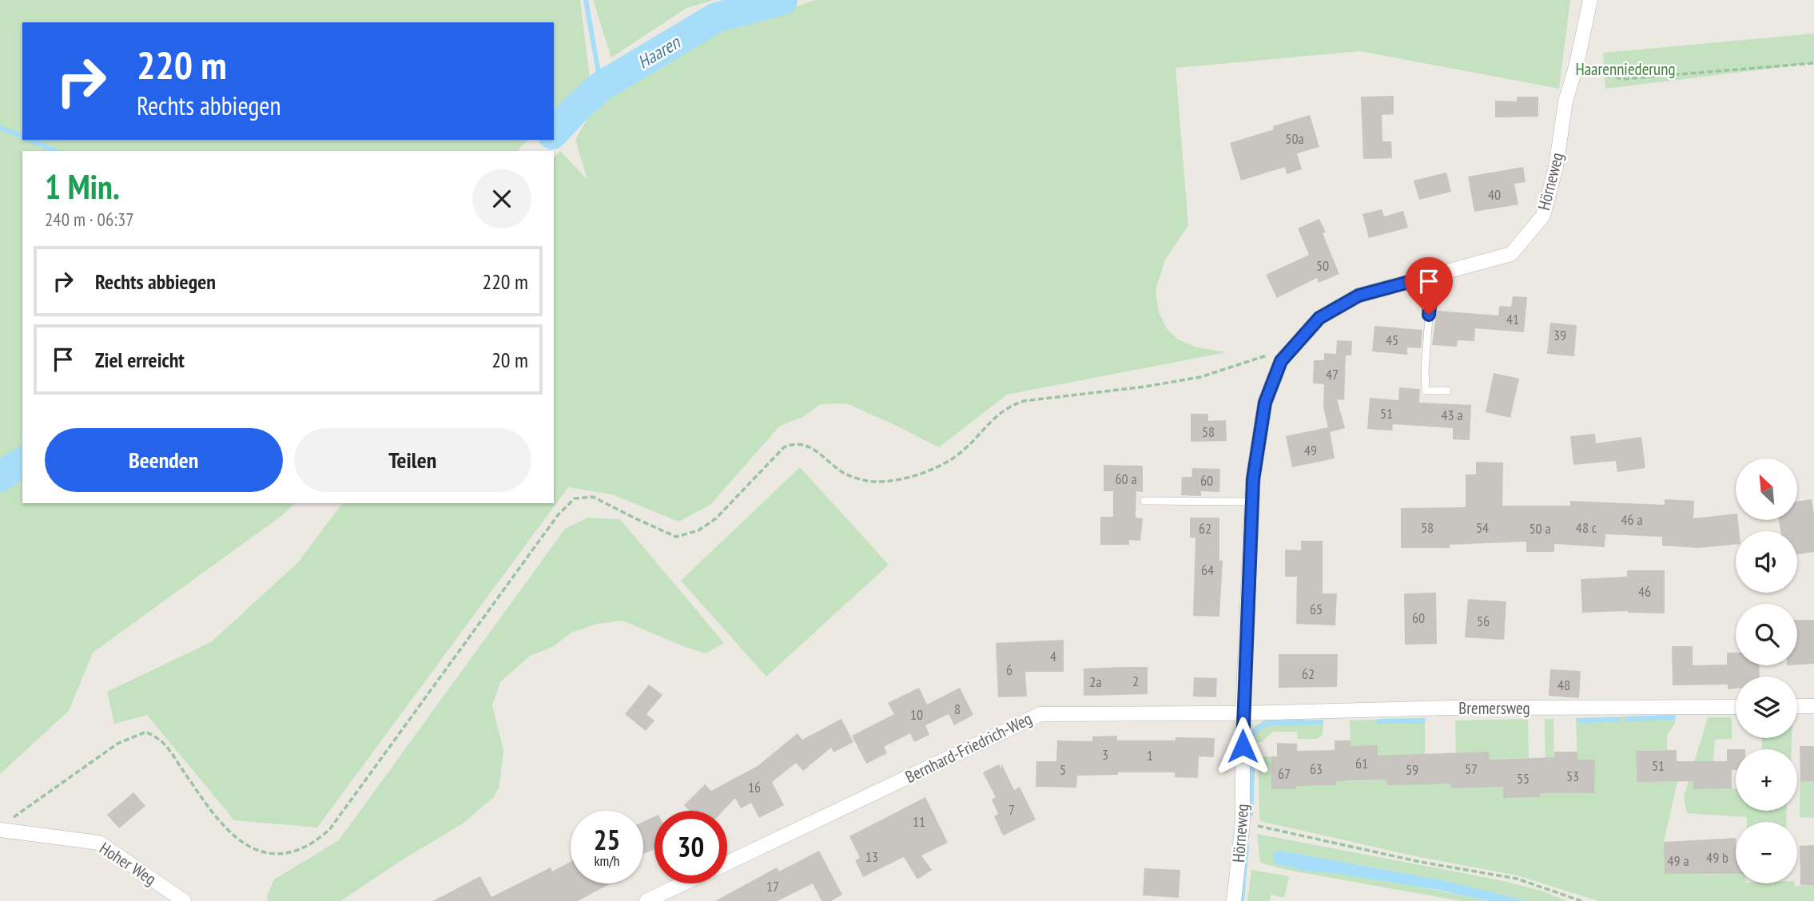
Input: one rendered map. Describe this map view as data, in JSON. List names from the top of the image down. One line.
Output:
{"streets":{"street":["Hörneweg","Bremersweg","Bernhard-Friedrich-Weg","Hoher Weg"]},"crossings":[["Hörneweg","Bremersweg"],["Hörneweg","Bernhard-Friedrich-Weg"],["Bremersweg","Bernhard-Friedrich-Weg"]],"water":["Haaren"],"parks":["Haarenniederung"],"house_numbers":["50a","40","50","41","39","45","47","51","43 a","58","49","60 a","60","46 a","58","54","48 c","62","50 a","64","46","65","60","56","4","6","62","2","2a","48","8","10","3","1","61","51","63","57","5","59","67","53","55","16","7","11","13","49 b","49 a","17"],"north":"top left","page":{"turn":["220 m","Rechts abbiegen"],"heading":["1 Min.","240 m · 06:37"],"list":[{"name":"Rechts abbiegen","value":"220 m"},{"name":"Ziel erreicht","value":"20 m"}],"buttons":["Beenden","Teilen"],"map_buttons":["+","−"],"speed":"25 km/h","limit":"30"}}
